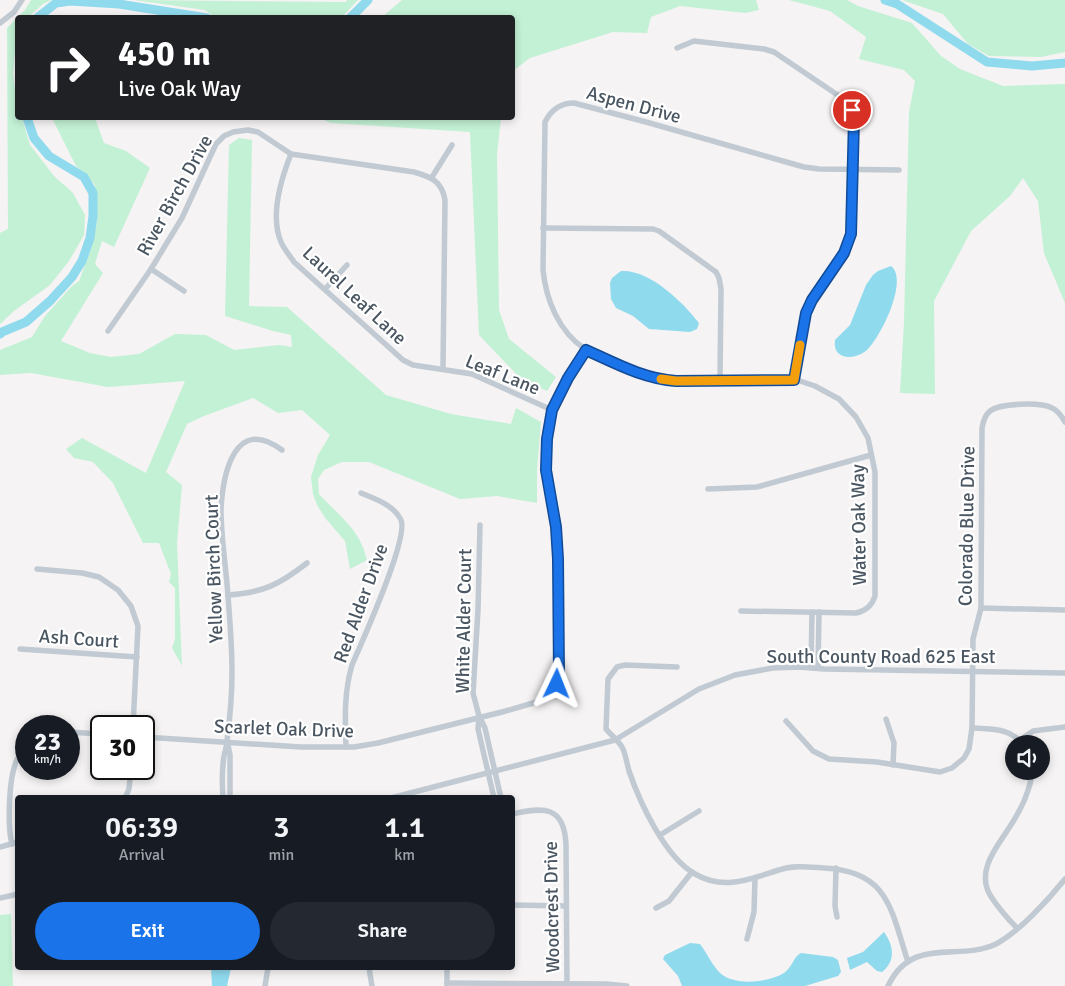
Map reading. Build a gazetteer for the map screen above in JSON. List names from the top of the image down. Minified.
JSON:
{"streets":{"street":["Aspen Drive","River Birch Drive","Laurel Leaf Lane","Leaf Lane","Water Oak Way","Colorado Blue Drive","Yellow Birch Court","Red Alder Drive","White Alder Court","Ash Court","South County Road 625 East","Scarlet Oak Drive","Woodcrest Drive"]},"crossings":[["Aspen Drive","Water Oak Way"],["Aspen Drive","Scarlet Oak Drive"],["River Birch Drive","Laurel Leaf Lane"],["Laurel Leaf Lane","Leaf Lane"],["Leaf Lane","Scarlet Oak Drive"],["Water Oak Way","Scarlet Oak Drive"],["Colorado Blue Drive","South County Road 625 East"],["Yellow Birch Court","Scarlet Oak Drive"],["Red Alder Drive","Scarlet Oak Drive"],["White Alder Court","South County Road 625 East"],["White Alder Court","Scarlet Oak Drive"]],"page":{"turn":["450 m","Live Oak Way"],"speed":"23 km/h","limit":"30","eta":["06:39","Arrival","3","min","1.1","km"],"buttons":["Exit","Share"]}}
